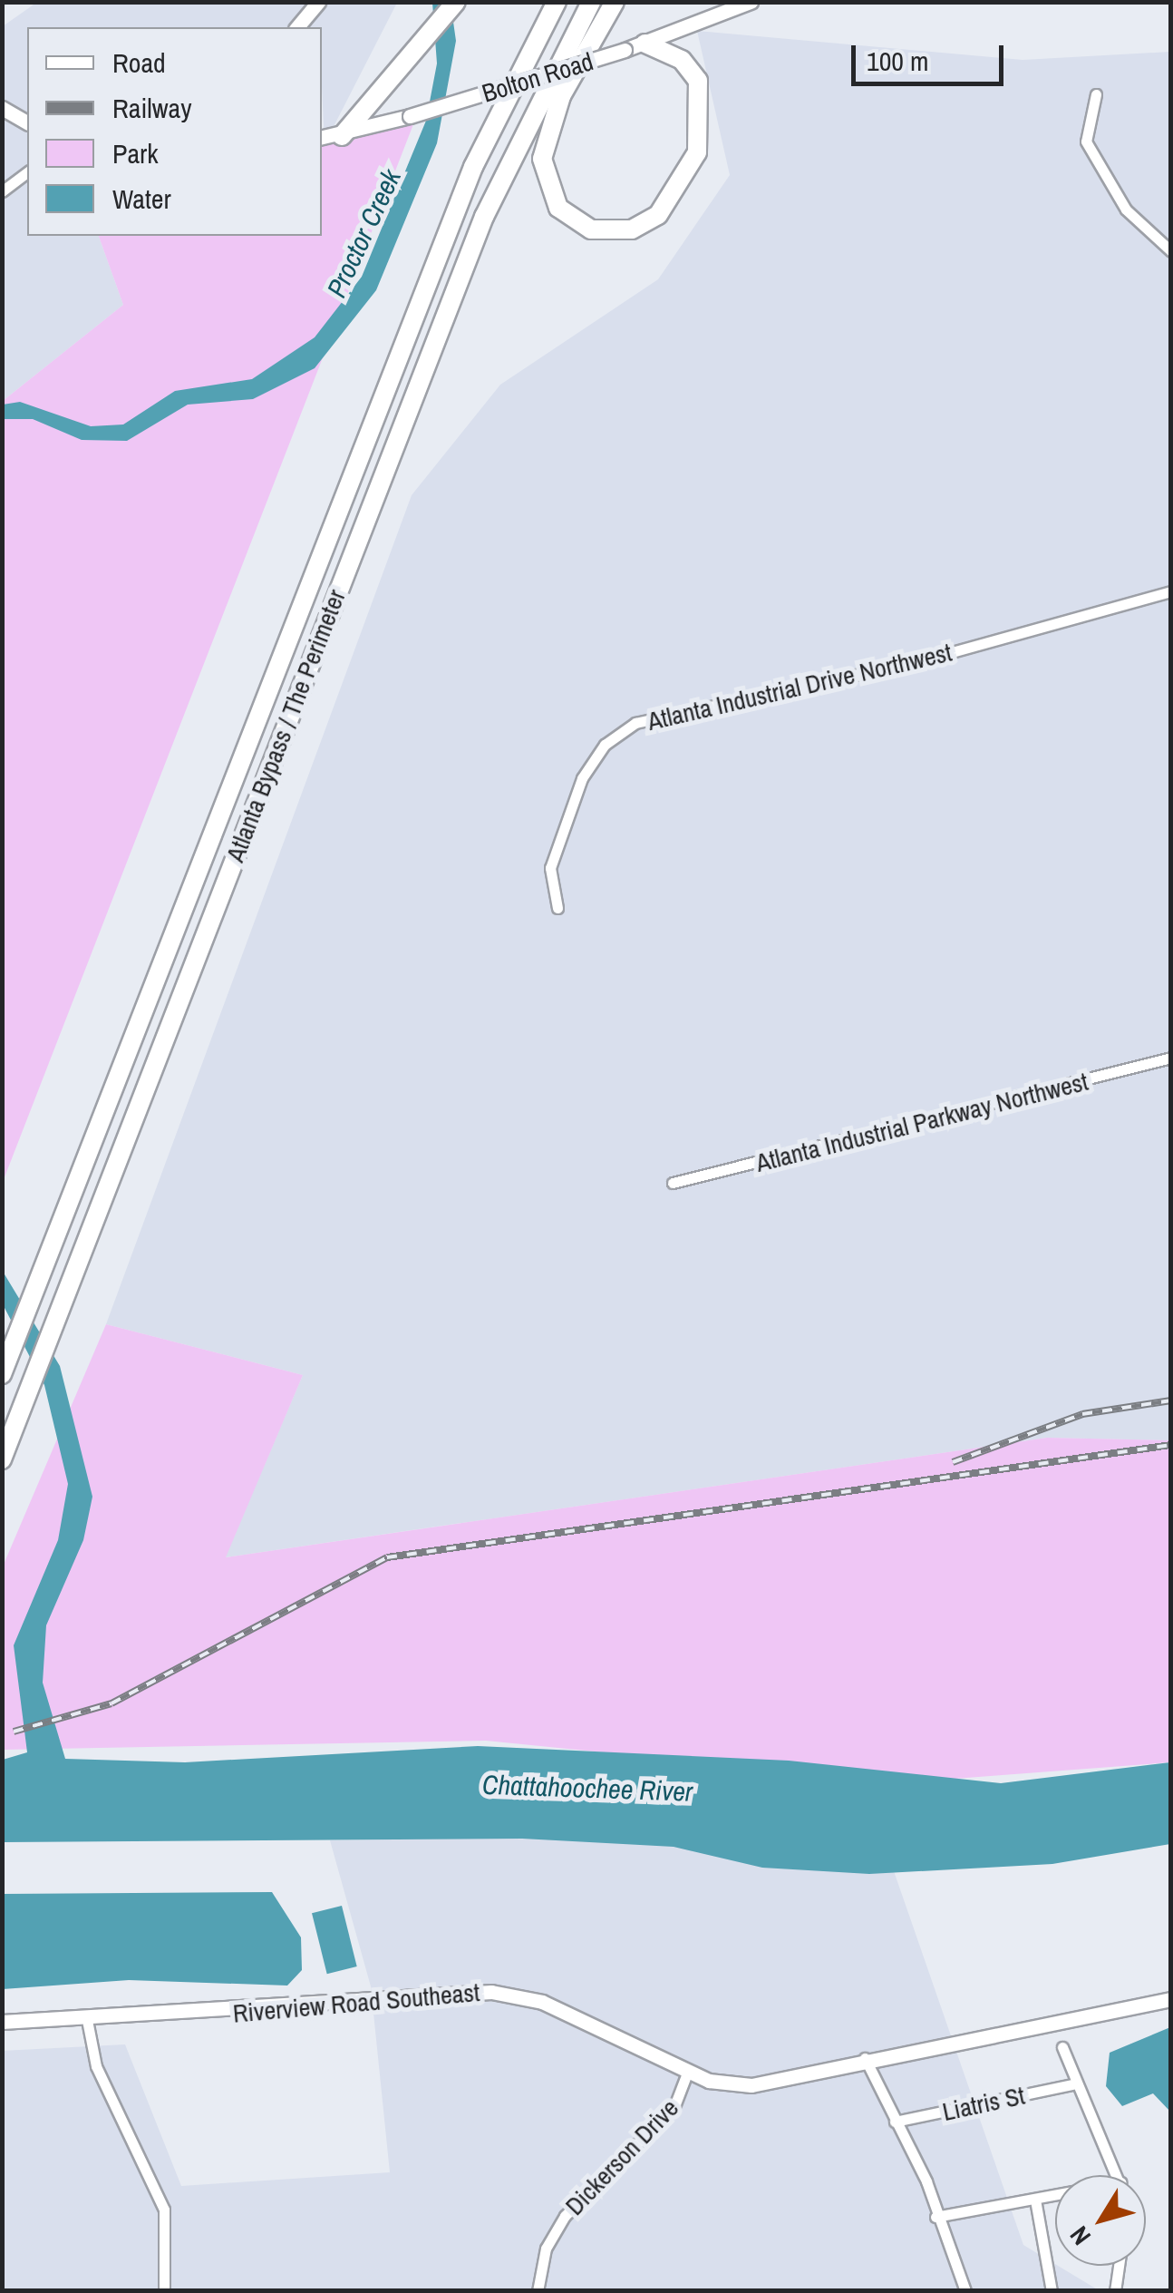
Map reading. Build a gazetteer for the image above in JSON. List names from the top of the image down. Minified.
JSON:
{"streets":{"highway":["Atlanta Bypass / The Perimeter"],"street":["Bolton Road","Atlanta Industrial Drive Northwest","Atlanta Industrial Parkway Northwest","Riverview Road Southeast","Liatris St","Dickerson Drive"]},"crossings":[["Riverview Road Southeast","Dickerson Drive"]],"water":["Proctor Creek","Chattahoochee River"],"legend":["Road","Railway","Park","Water"],"scale_bar":"100 m","north":"bottom left"}
